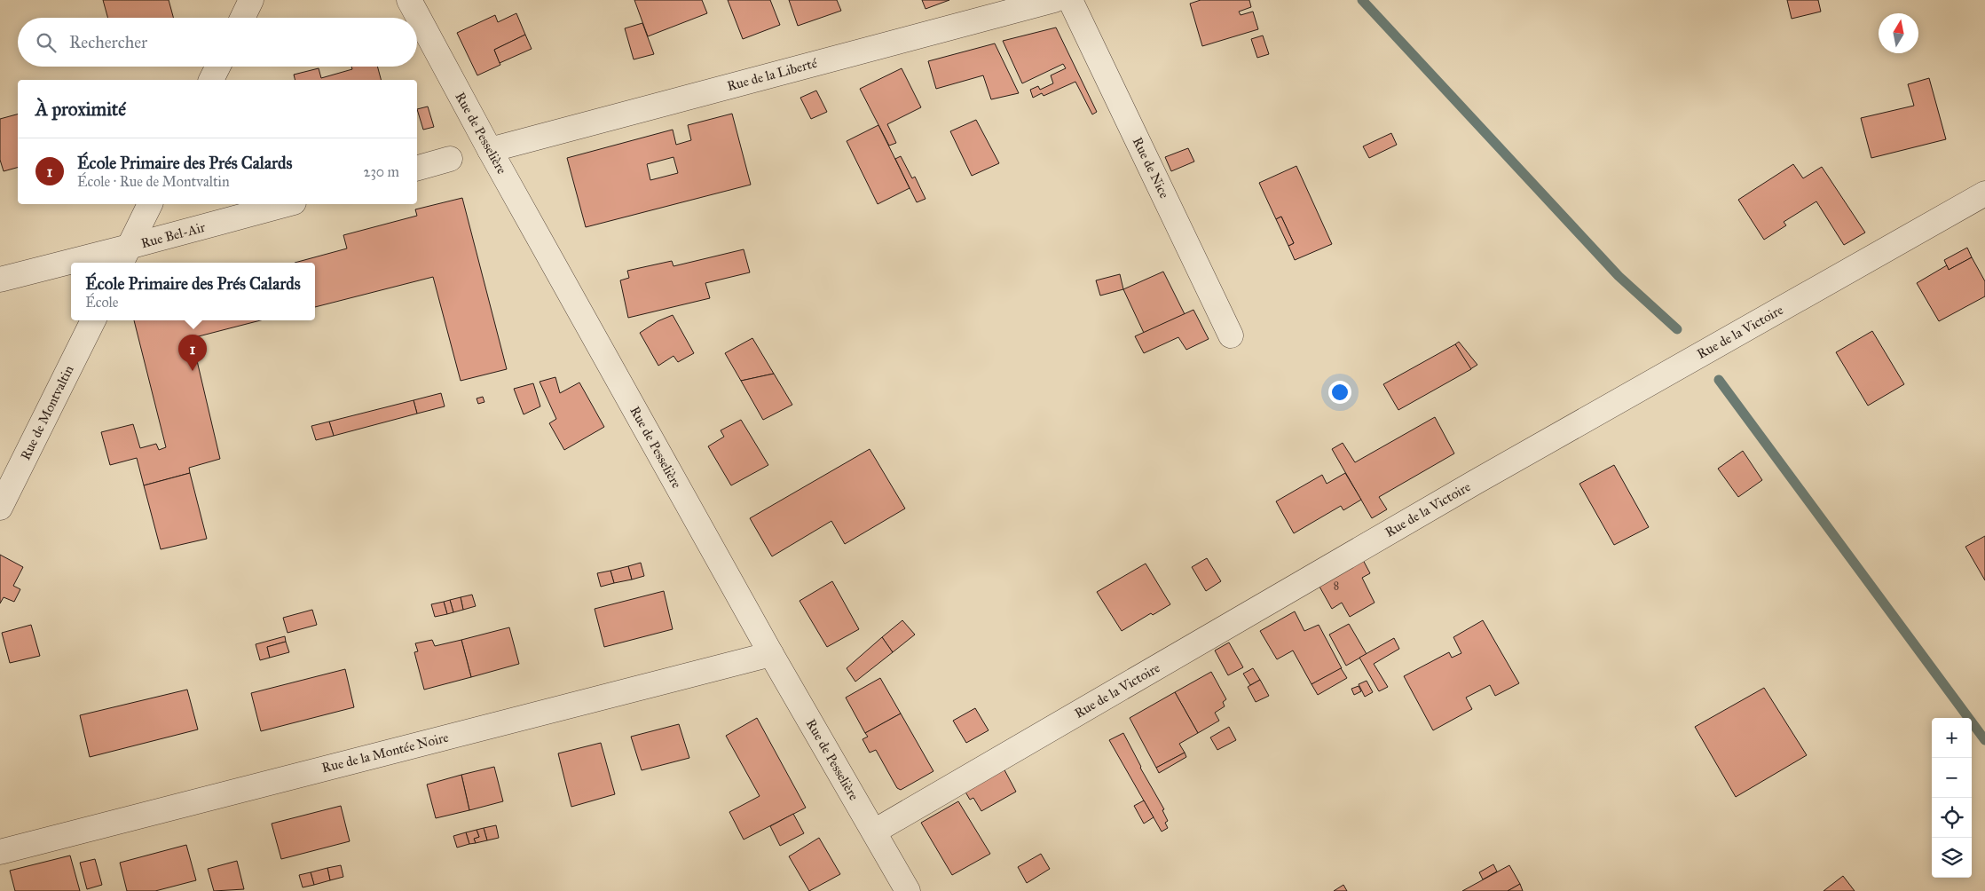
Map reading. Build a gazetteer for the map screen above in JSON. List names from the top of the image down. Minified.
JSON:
{"streets":{"street":["Rue de la Liberté","Rue de Pesselière","Rue de Nice","Rue Bel-Air","Rue de la Victoire","Rue de Montvaltin","Rue de la Montée Noire"]},"crossings":[["Rue de la Liberté","Rue de Pesselière"],["Rue de Pesselière","Rue de la Victoire"],["Rue de Pesselière","Rue de la Montée Noire"]],"house_numbers":["8"],"north":"top","page":{"search":"Rechercher","heading":"À proximité","list":[{"mark":"1","name":"École Primaire des Prés Calards","note":"École · Rue de Montvaltin","value":"230 m"}],"popup":["École Primaire des Prés Calards","École"],"pins":"1","map_buttons":["+","−"]}}
